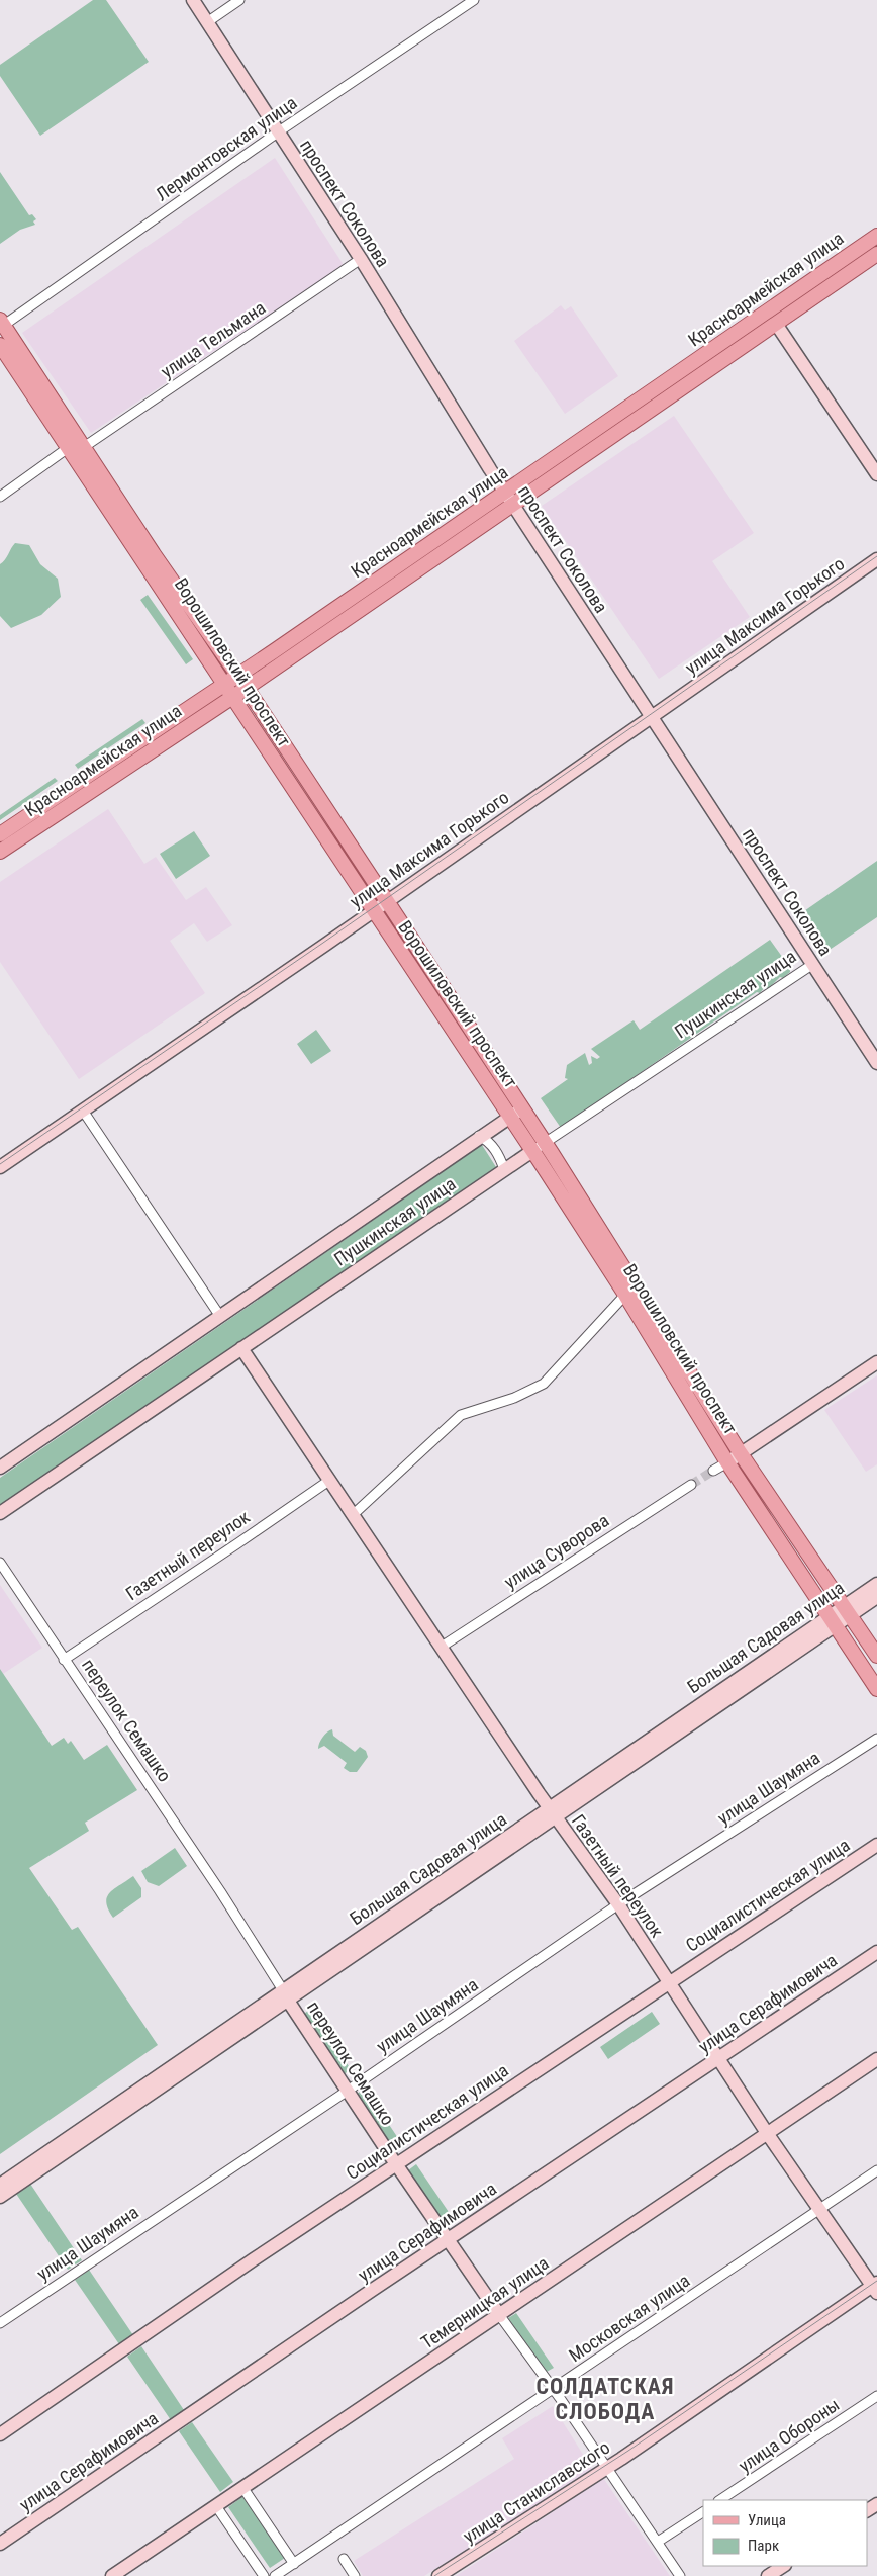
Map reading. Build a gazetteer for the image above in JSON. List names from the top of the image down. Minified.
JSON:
{"streets":{"main road":["Красноармейская улица","Ворошиловский проспект"],"street":["Лермонтовская улица","проспект Соколова","улица Тельмана","улица Максима Горького","Пушкинская улица","улица Суворова","Газетный переулок","Большая Садовая улица","переулок Семашко","улица Шаумяна","Социалистическая улица","улица Серафимовича","Темерницкая улица","Московская улица","улица Обороны","улица Станиславского"]},"crossings":[["Лермонтовская улица","проспект Соколова"],["Лермонтовская улица","Ворошиловский проспект"],["проспект Соколова","Красноармейская улица"],["проспект Соколова","улица Тельмана"],["проспект Соколова","улица Максима Горького"],["проспект Соколова","Пушкинская улица"],["Красноармейская улица","Ворошиловский проспект"],["улица Тельмана","Ворошиловский проспект"],["улица Максима Горького","Ворошиловский проспект"],["Ворошиловский проспект","Пушкинская улица"],["Ворошиловский проспект","Большая Садовая улица"],["Пушкинская улица","Газетный переулок"],["улица Суворова","Газетный переулок"],["Газетный переулок","Большая Садовая улица"],["Газетный переулок","переулок Семашко"],["Газетный переулок","улица Шаумяна"],["Газетный переулок","Социалистическая улица"],["Газетный переулок","улица Серафимовича"],["Газетный переулок","Темерницкая улица"],["Газетный переулок","Московская улица"],["Газетный переулок","улица Станиславского"],["Большая Садовая улица","переулок Семашко"],["переулок Семашко","улица Шаумяна"],["переулок Семашко","Социалистическая улица"],["переулок Семашко","улица Серафимовича"],["переулок Семашко","Темерницкая улица"],["переулок Семашко","Московская улица"],["переулок Семашко","улица Станиславского"]],"districts":["СОЛДАТСКАЯ СЛОБОДА"],"legend":["Улица","Парк"]}
